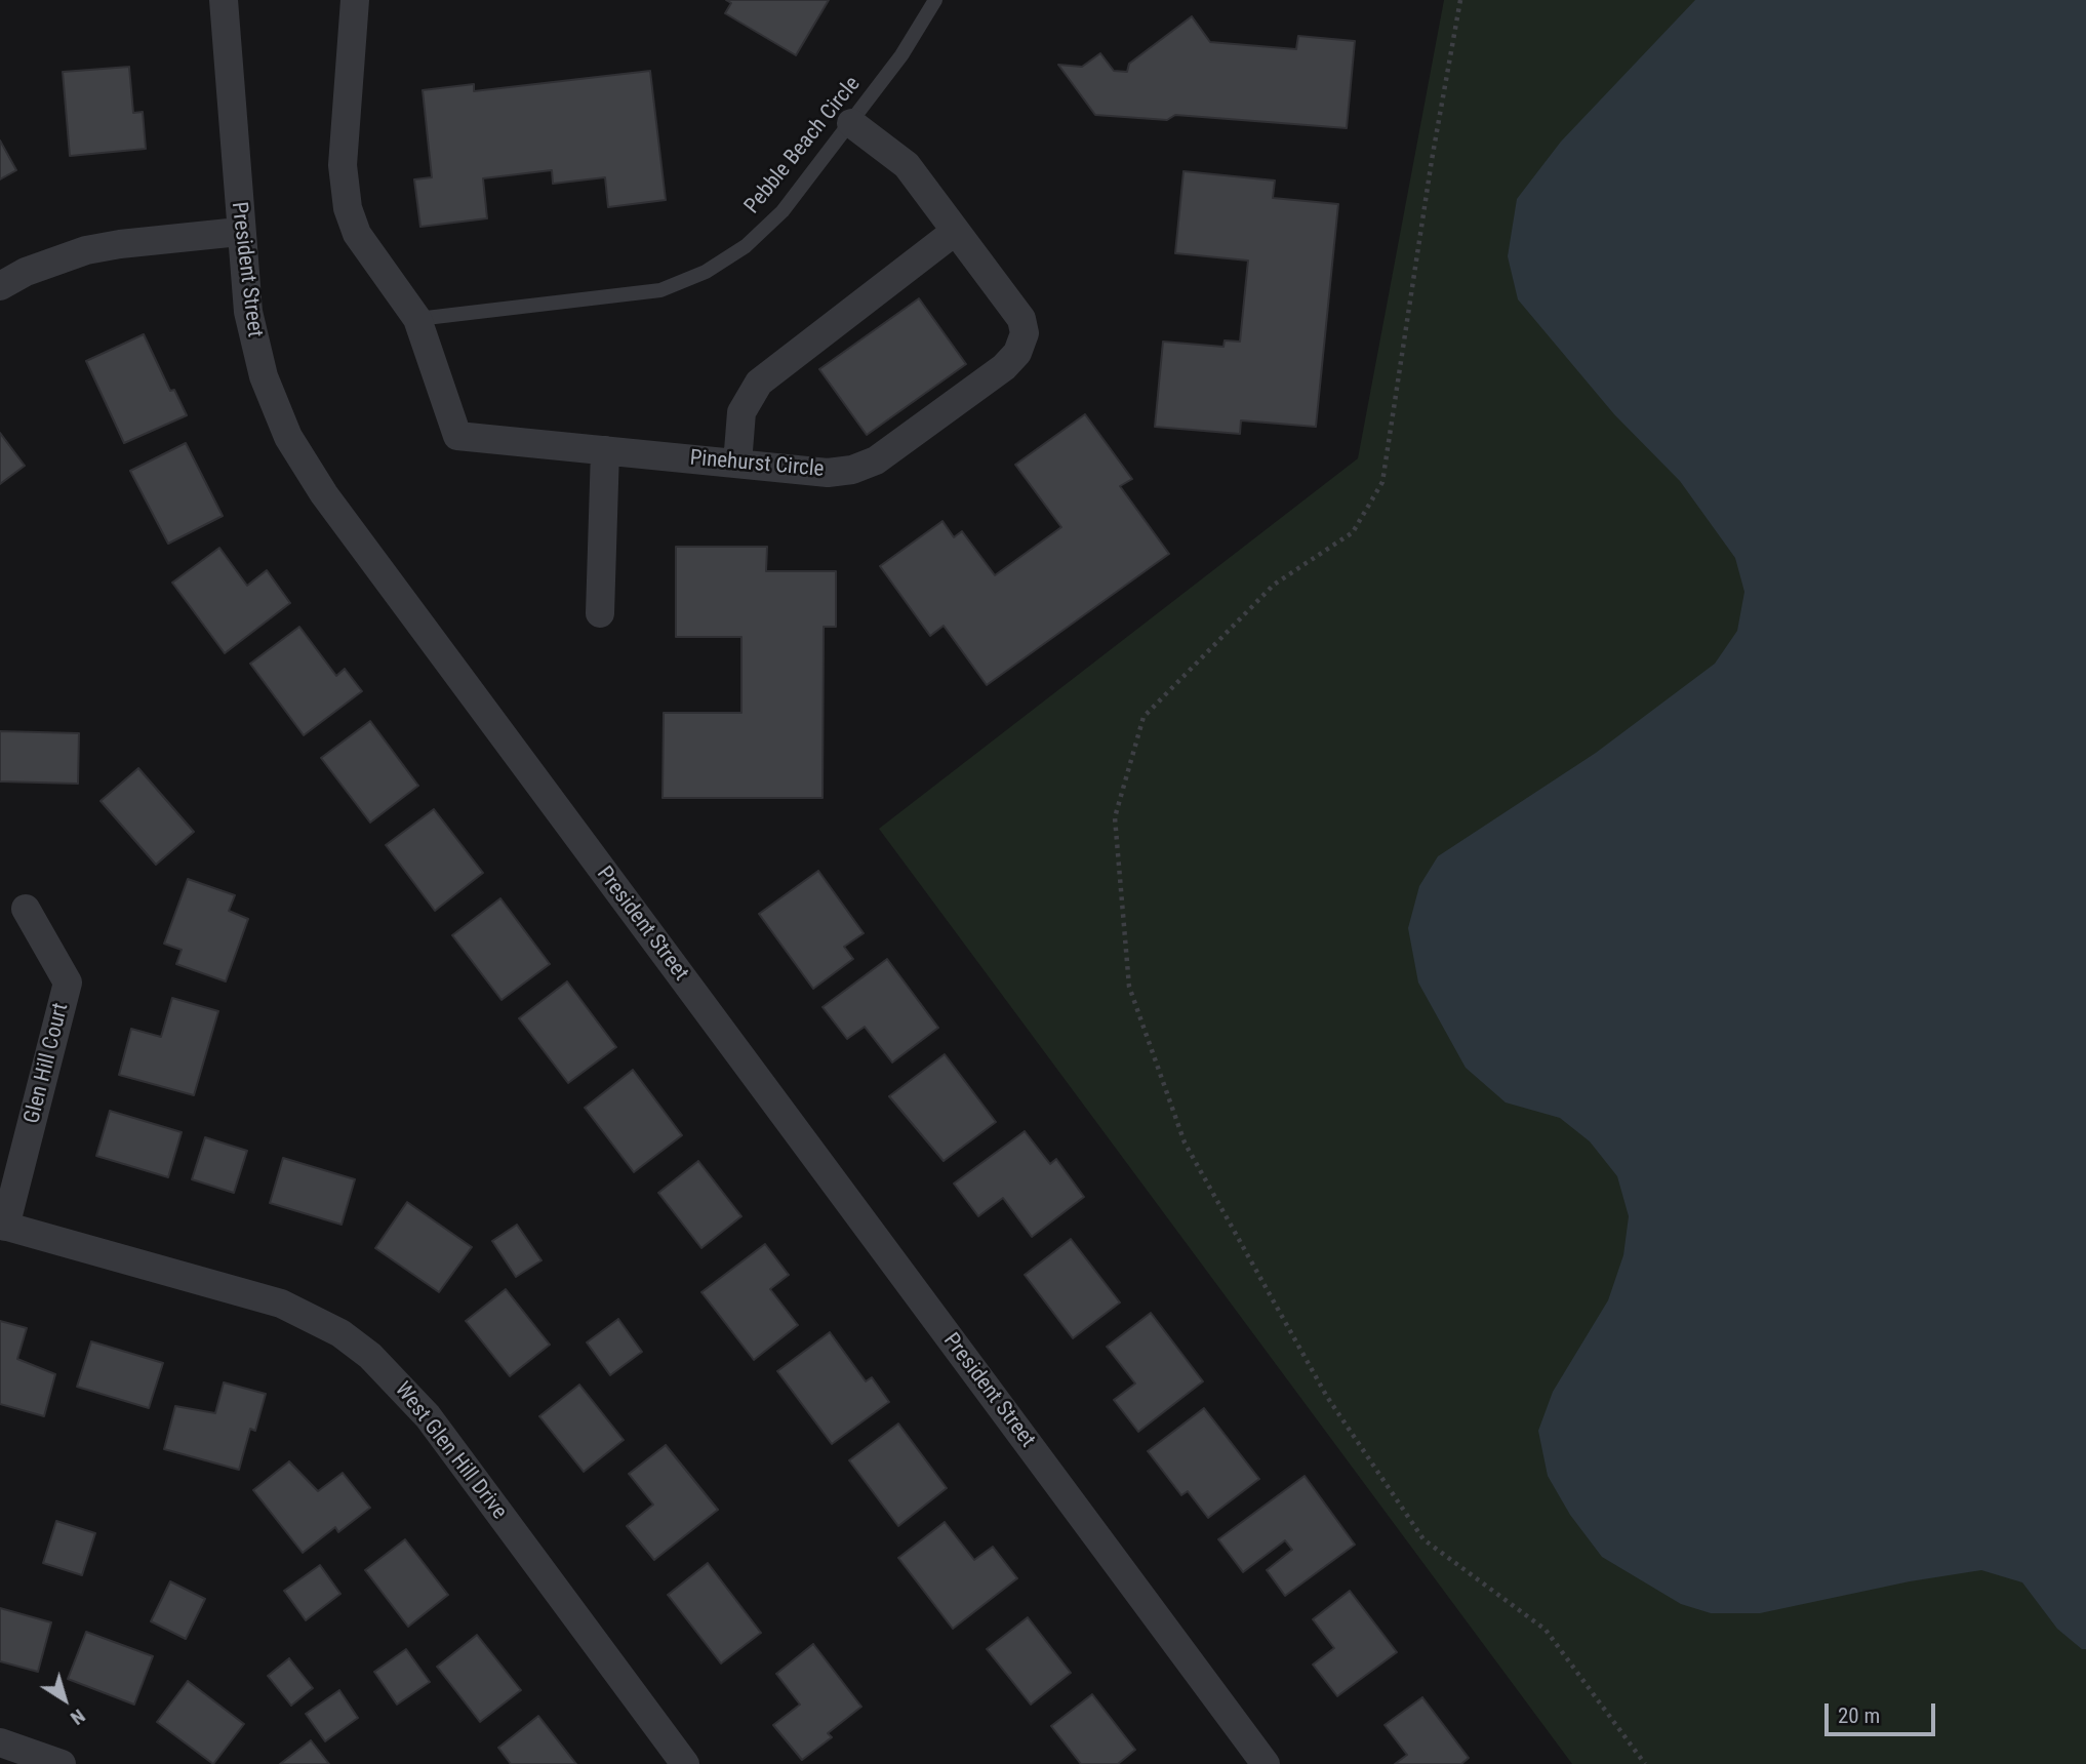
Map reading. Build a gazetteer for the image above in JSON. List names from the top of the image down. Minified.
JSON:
{"streets":{"street":["President Street","Pinehurst Circle","Glen Hill Court","West Glen Hill Drive"],"lane":["Pebble Beach Circle"]},"crossings":[["Pebble Beach Circle","Pinehurst Circle"],["Glen Hill Court","West Glen Hill Drive"]],"scale_bar":"20 m","north":"bottom right"}
